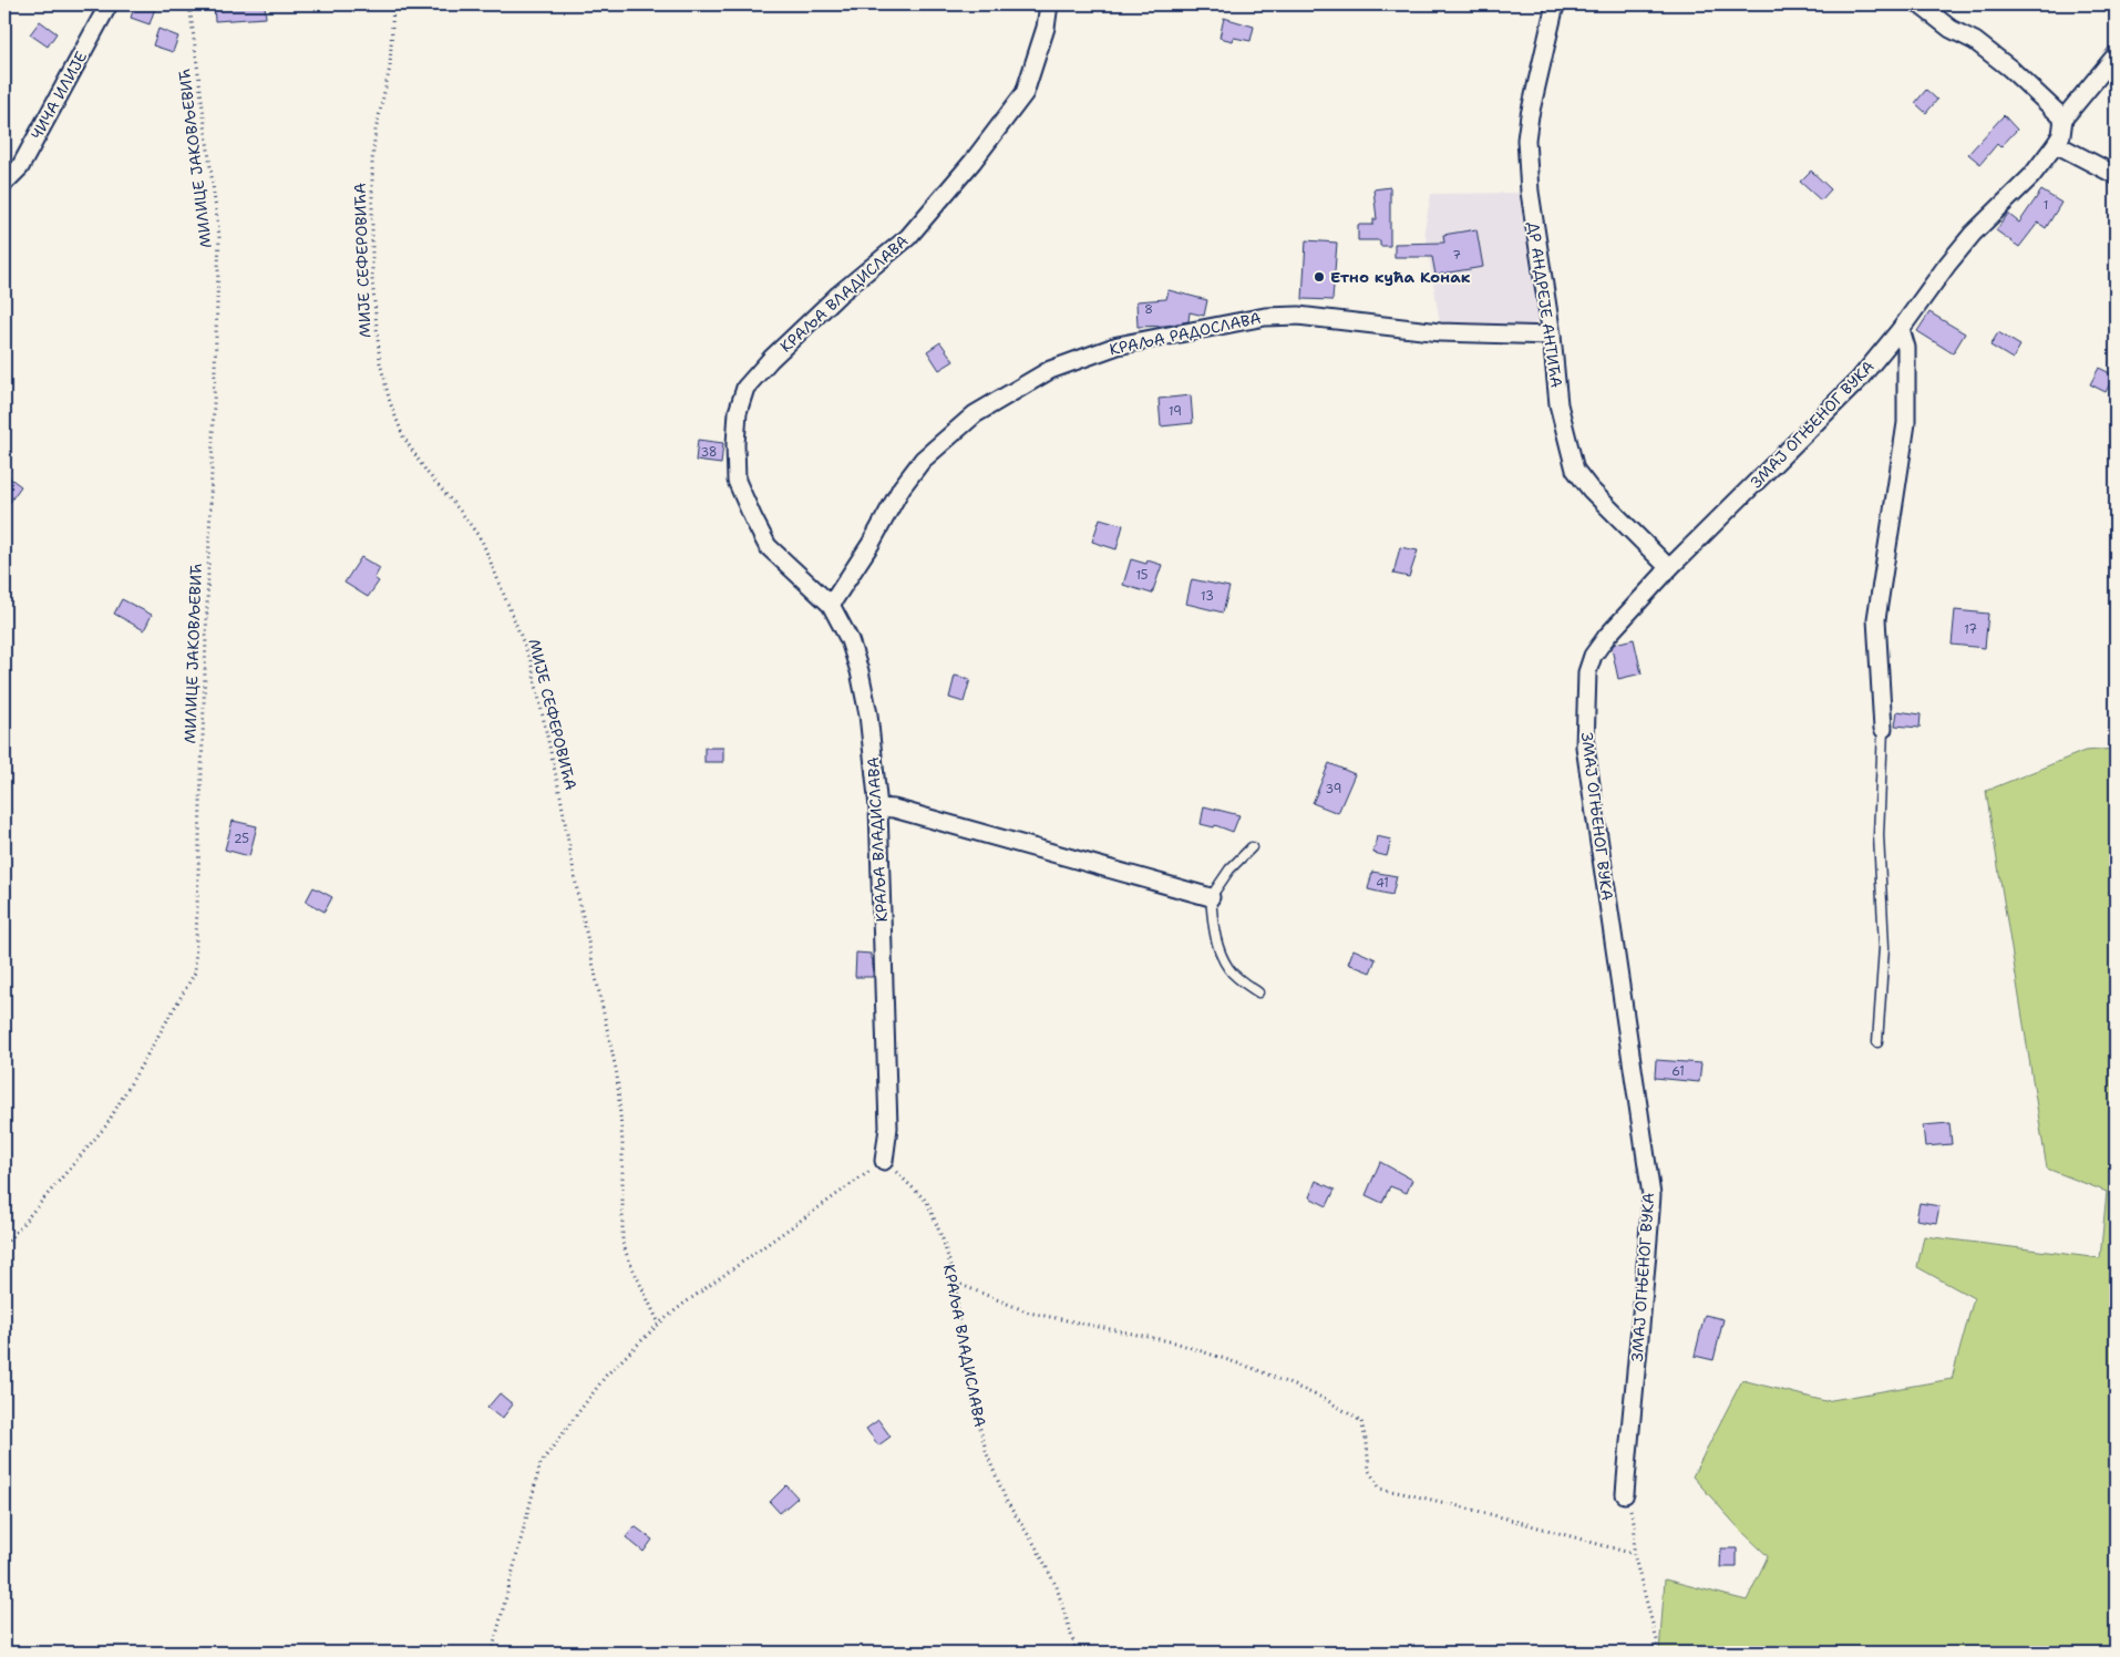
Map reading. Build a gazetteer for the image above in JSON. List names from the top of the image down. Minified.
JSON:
{"streets":{"street":["ЧИЧА ИЛИЈЕ","КРАЉА ВЛАДИСЛАВА","ДР АНДРЕЈЕ АНТИЋА","КРАЉА РАДОСЛАВА","ЗМАЈ ОГЊЕНОГ ВУКА"],"path":["МИЛИЦЕ ЈАКОВЉЕВИЋ","МИЈЕ СЕФЕРОВИЋА"]},"crossings":[["КРАЉА ВЛАДИСЛАВА","КРАЉА РАДОСЛАВА"],["ДР АНДРЕЈЕ АНТИЋА","КРАЉА РАДОСЛАВА"],["ДР АНДРЕЈЕ АНТИЋА","ЗМАЈ ОГЊЕНОГ ВУКА"]],"places":["Етно кућа Конак"],"house_numbers":["1","7","8","19","38","15","13","17","39","25","41","61"]}
